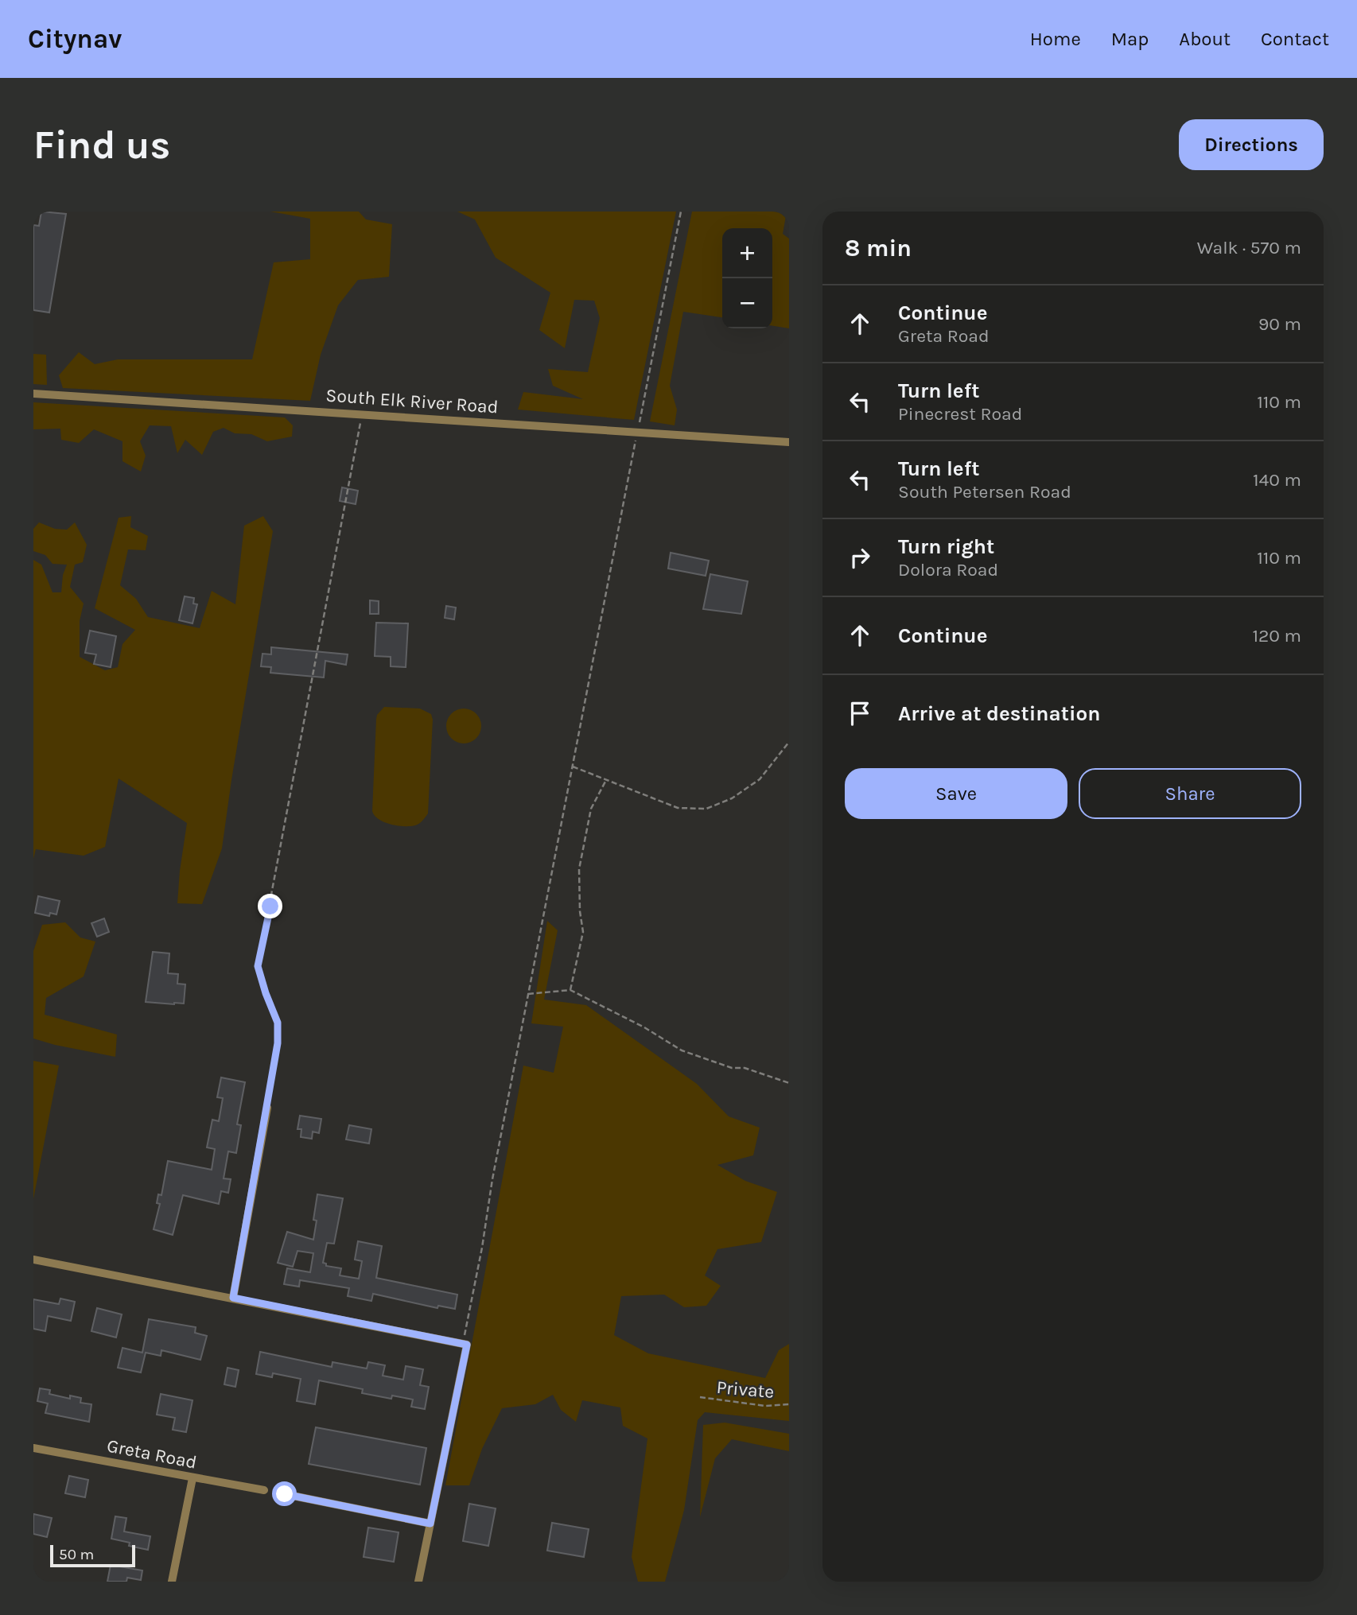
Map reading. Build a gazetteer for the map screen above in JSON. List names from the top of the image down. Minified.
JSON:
{"streets":{"street":["South Elk River Road","Greta Road"],"path":["Private"]},"scale_bar":"50 m","page":{"header":"Citynav","nav":["Home","Map","About","Contact"],"buttons":["Directions",["Save","Share"]],"title":"Find us","heading":["8 min","Walk · 570 m"],"map_buttons":["+","−"],"list":[["Continue","Greta Road","90 m"],["Turn left","Pinecrest Road","110 m"],["Turn left","South Petersen Road","140 m"],["Turn right","Dolora Road","110 m"],["Continue","120 m"],"Arrive at destination"],"scale":"50 m"}}
